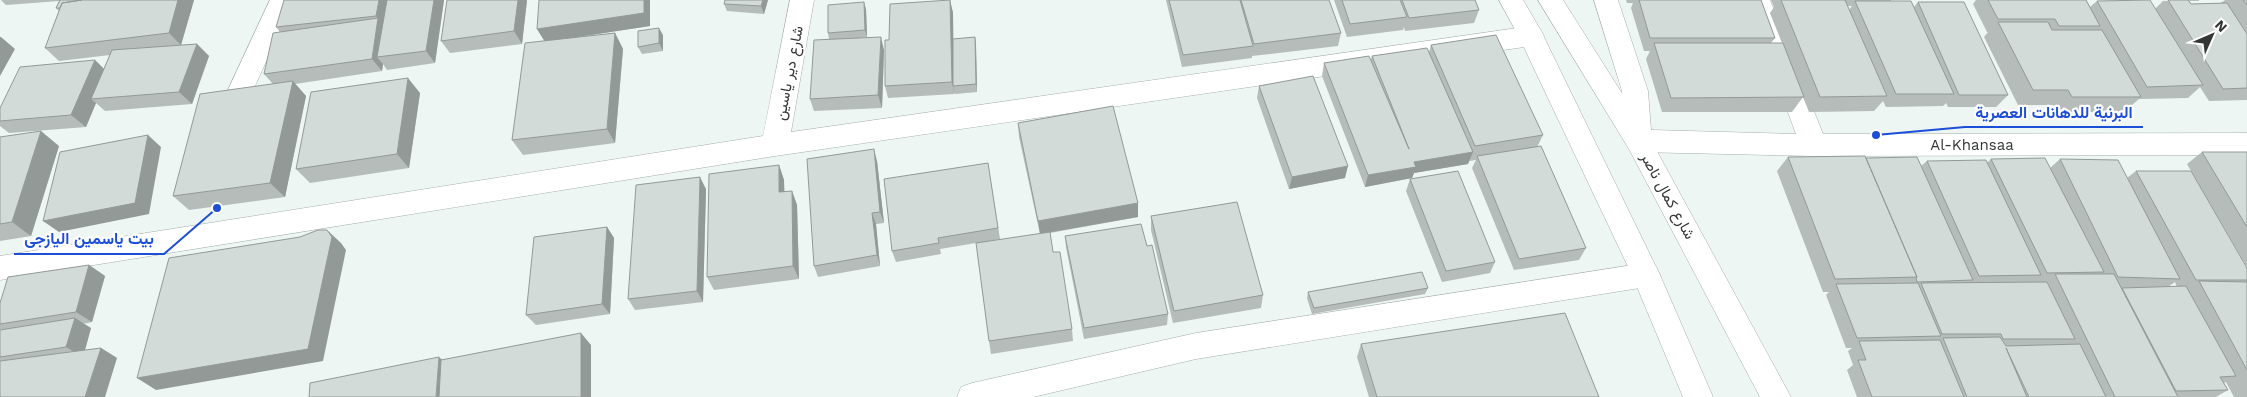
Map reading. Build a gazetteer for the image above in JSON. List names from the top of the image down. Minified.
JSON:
{"streets":{"street":["شارع دير ياسين","Al-Khansaa","شارع كمال ناصر"]},"crossings":[["Al-Khansaa","شارع كمال ناصر"]],"places":["البرنية للدهانات العصرية","بيت ياسمين اليازجى"],"north":"top right"}
